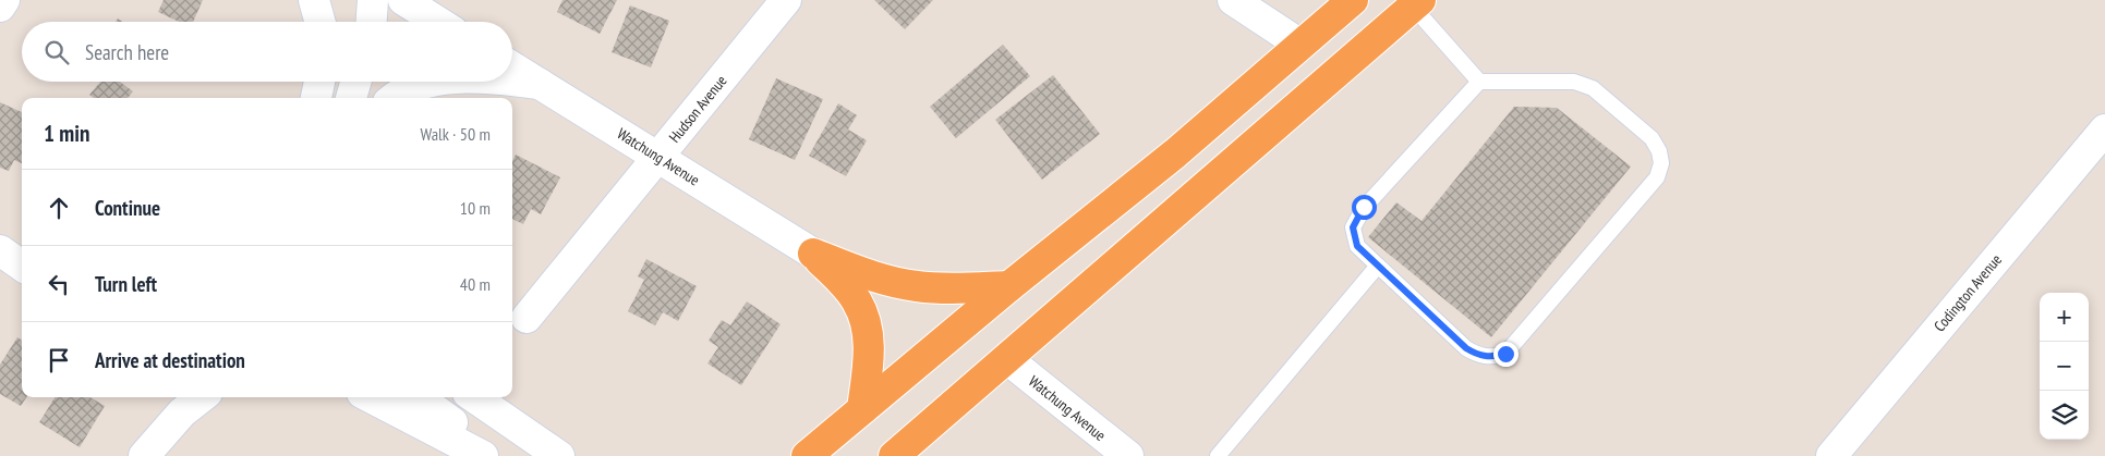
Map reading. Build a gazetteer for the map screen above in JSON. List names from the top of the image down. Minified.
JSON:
{"streets":{"street":["Hudson Avenue","Watchung Avenue","Codington Avenue"]},"crossings":[["Hudson Avenue","Watchung Avenue"]],"page":{"search":"Search here","heading":["1 min","Walk · 50 m"],"list":[["Continue","10 m"],["Turn left","40 m"],"Arrive at destination"],"map_buttons":["+","−"]}}
